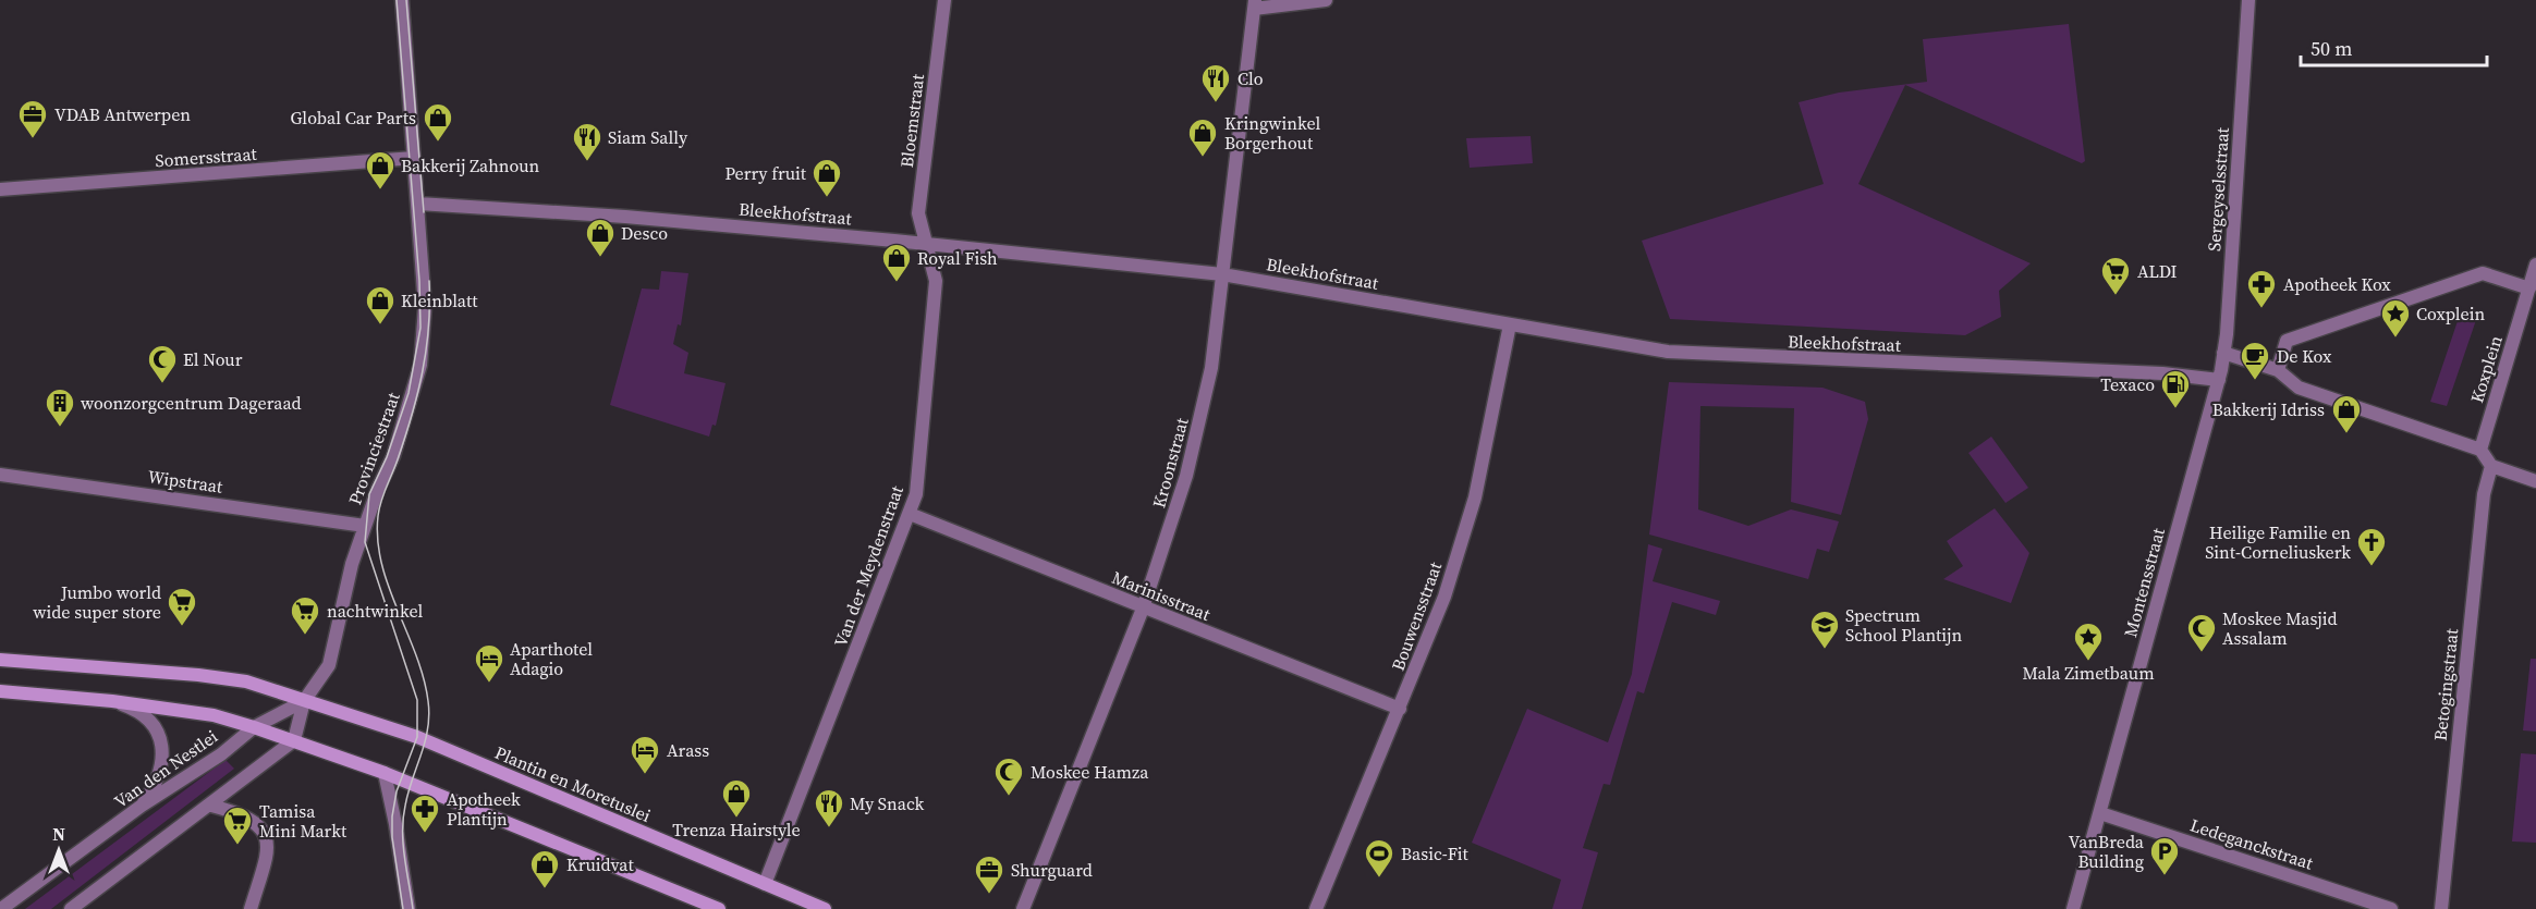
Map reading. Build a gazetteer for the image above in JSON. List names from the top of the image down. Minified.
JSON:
{"streets":{"main road":["Plantin en Moretuslei"],"street":["Bloemstraat","Somersstraat","Sergeyselsstraat","Bleekhofstraat","Koxplein","Provinciestraat","Kroonstraat","Wipstraat","Van der Meydenstraat","Montensstraat","Marinisstraat","Bouwensstraat","Betogingstraat","Van den Nestlei","Ledeganckstraat"]},"crossings":[["Bloemstraat","Bleekhofstraat"],["Bloemstraat","Van der Meydenstraat"],["Somersstraat","Provinciestraat"],["Sergeyselsstraat","Bleekhofstraat"],["Sergeyselsstraat","Montensstraat"],["Bleekhofstraat","Provinciestraat"],["Bleekhofstraat","Kroonstraat"],["Bleekhofstraat","Van der Meydenstraat"],["Bleekhofstraat","Montensstraat"],["Bleekhofstraat","Bouwensstraat"],["Provinciestraat","Wipstraat"],["Provinciestraat","Plantin en Moretuslei"],["Kroonstraat","Marinisstraat"],["Van der Meydenstraat","Marinisstraat"],["Van der Meydenstraat","Plantin en Moretuslei"],["Montensstraat","Ledeganckstraat"],["Marinisstraat","Bouwensstraat"]],"places":{"restaurant":["Clo","Siam Sally","My Snack"],"office":["VDAB Antwerpen","Shurguard"],"shop":["Global Car Parts","Kringwinkel Borgerhout","Bakkerij Zahnoun","Perry fruit","Desco","Royal Fish","Kleinblatt","Bakkerij Idriss","Trenza Hairstyle","Kruidvat"],"supermarket":["ALDI","Jumbo world wide super store","nachtwinkel","Tamisa Mini Markt"],"pharmacy":["Apotheek Kox","Apotheek Plantijn"],"place":["Coxplein","Mala Zimetbaum"],"cafe":["De Kox"],"mosque":["El Nour","Moskee Masjid Assalam","Moskee Hamza"],"fuel station":["Texaco"],"building":["woonzorgcentrum Dageraad"],"church":["Heilige Familie en Sint-Corneliuskerk"],"school or university":["Spectrum School Plantijn"],"hotel":["Aparthotel Adagio","Arass"],"parking":["VanBreda Building"],"sports":["Basic-Fit"]},"scale_bar":"50 m","north":"top"}
